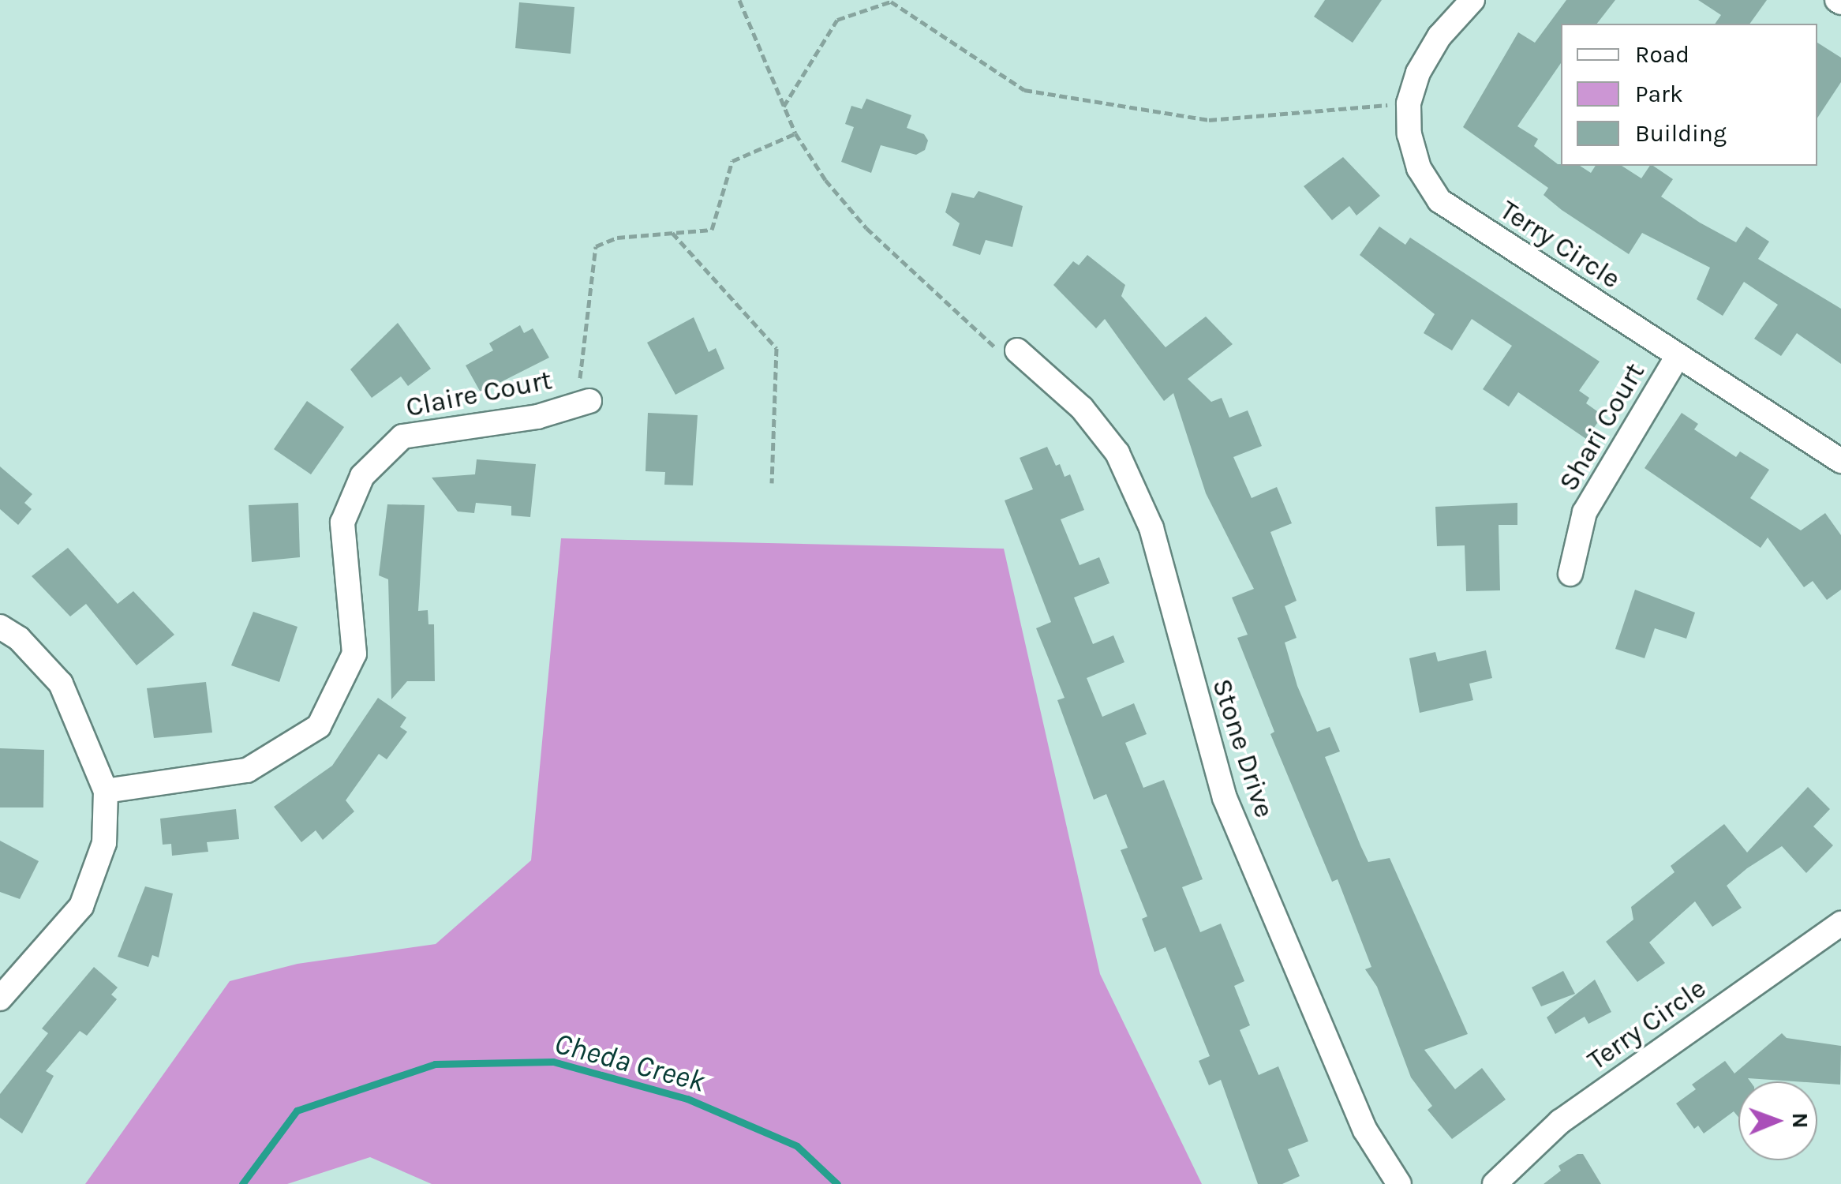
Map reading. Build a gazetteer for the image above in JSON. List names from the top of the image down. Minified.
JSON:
{"streets":{"street":["Terry Circle","Claire Court","Shari Court","Stone Drive"]},"crossings":[["Terry Circle","Shari Court"]],"water":["Cheda Creek"],"legend":["Road","Park","Building"],"north":"right"}
